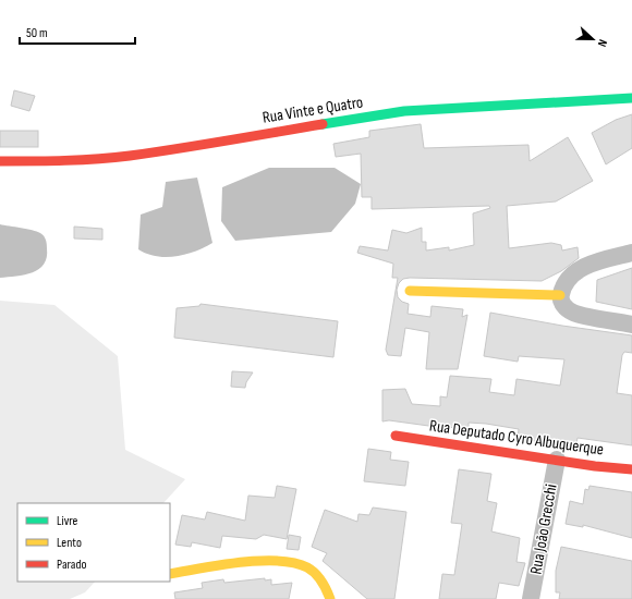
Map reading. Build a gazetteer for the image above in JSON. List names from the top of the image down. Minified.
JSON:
{"streets":{"street":["Rua Vinte e Quatro","Rua Deputado Cyro Albuquerque","Rua João Grecchi"]},"crossings":[["Rua Deputado Cyro Albuquerque","Rua João Grecchi"]],"legend":["Livre","Lento","Parado"],"scale_bar":"50 m","north":"right"}
